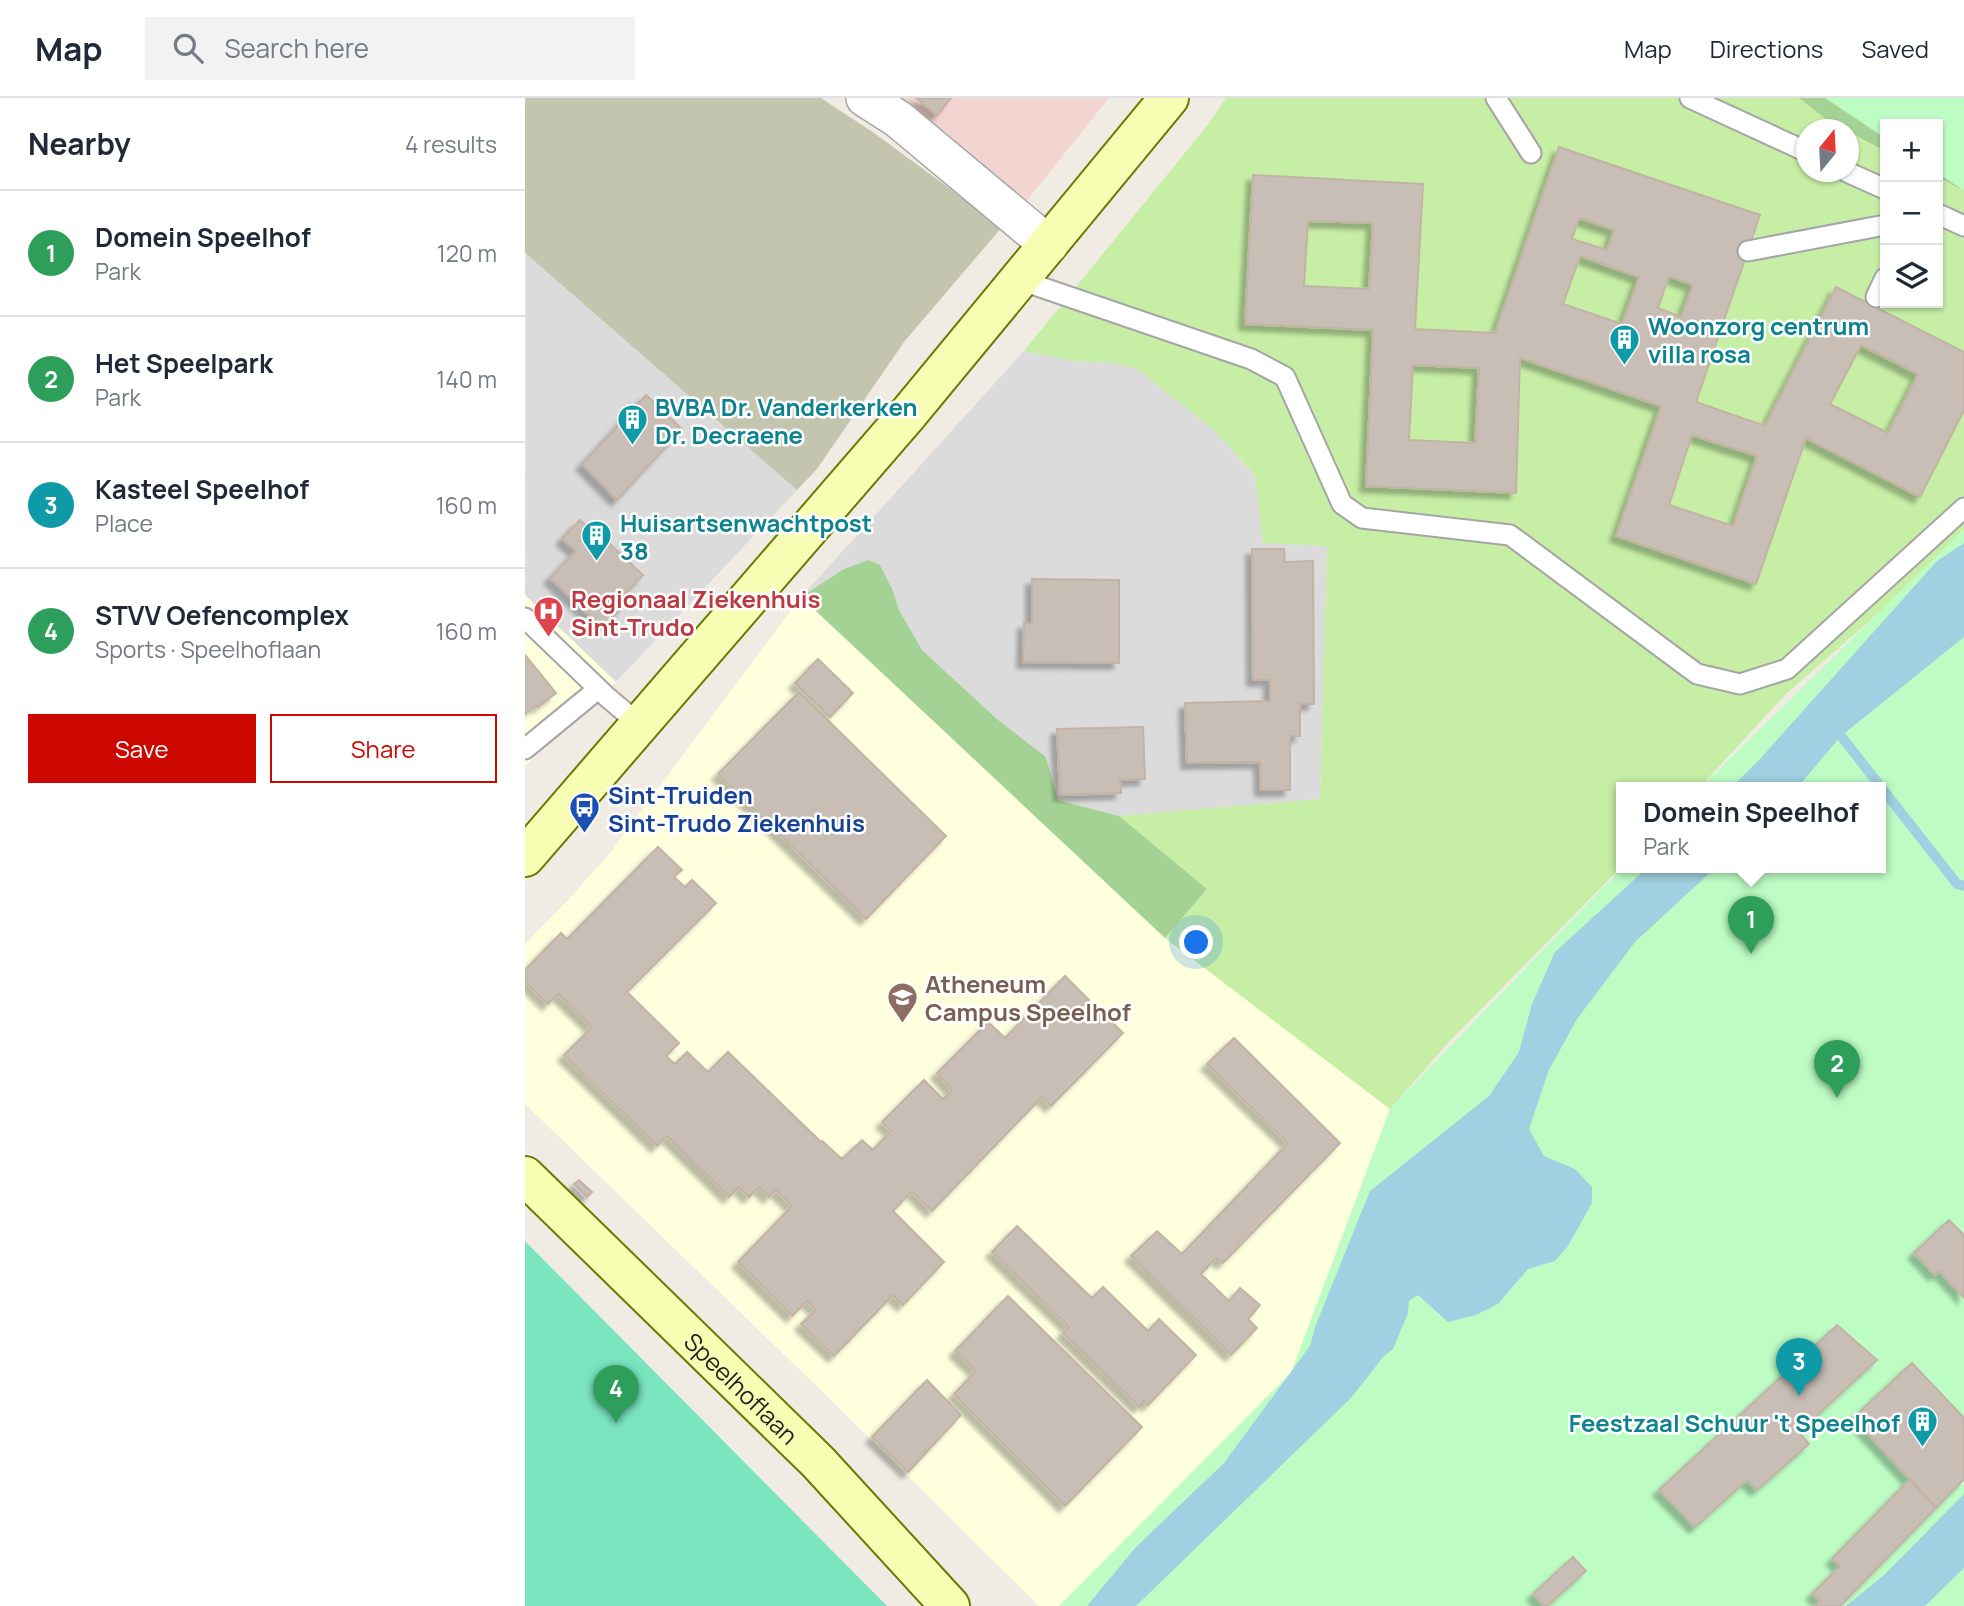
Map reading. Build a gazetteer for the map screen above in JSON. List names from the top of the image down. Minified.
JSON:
{"streets":{"main road":["Speelhoflaan"]},"places":{"building":["Woonzorg centrum villa rosa","BVBA Dr. Vanderkerken Dr. Decraene","Huisartsenwachtpost 38","Feestzaal Schuur 't Speelhof"],"hospital":["Regionaal Ziekenhuis Sint-Trudo"],"bus stop":["Sint-Truiden Sint-Trudo Ziekenhuis"],"school or university":["Atheneum Campus Speelhof"]},"north":"top","page":{"header":"Map","search":"Search here","nav":["Map","Directions","Saved"],"heading":["Nearby","4 results"],"map_buttons":["+","−"],"list":[{"mark":"1","name":"Domein Speelhof","note":"Park","value":"120 m"},{"mark":"2","name":"Het Speelpark","note":"Park","value":"140 m"},{"mark":"3","name":"Kasteel Speelhof","note":"Place","value":"160 m"},{"mark":"4","name":"STVV Oefencomplex","note":"Sports · Speelhoflaan","value":"160 m"}],"buttons":["Save","Share"],"popup":["Domein Speelhof","Park"],"pins":["1","2","3","4"]}}
